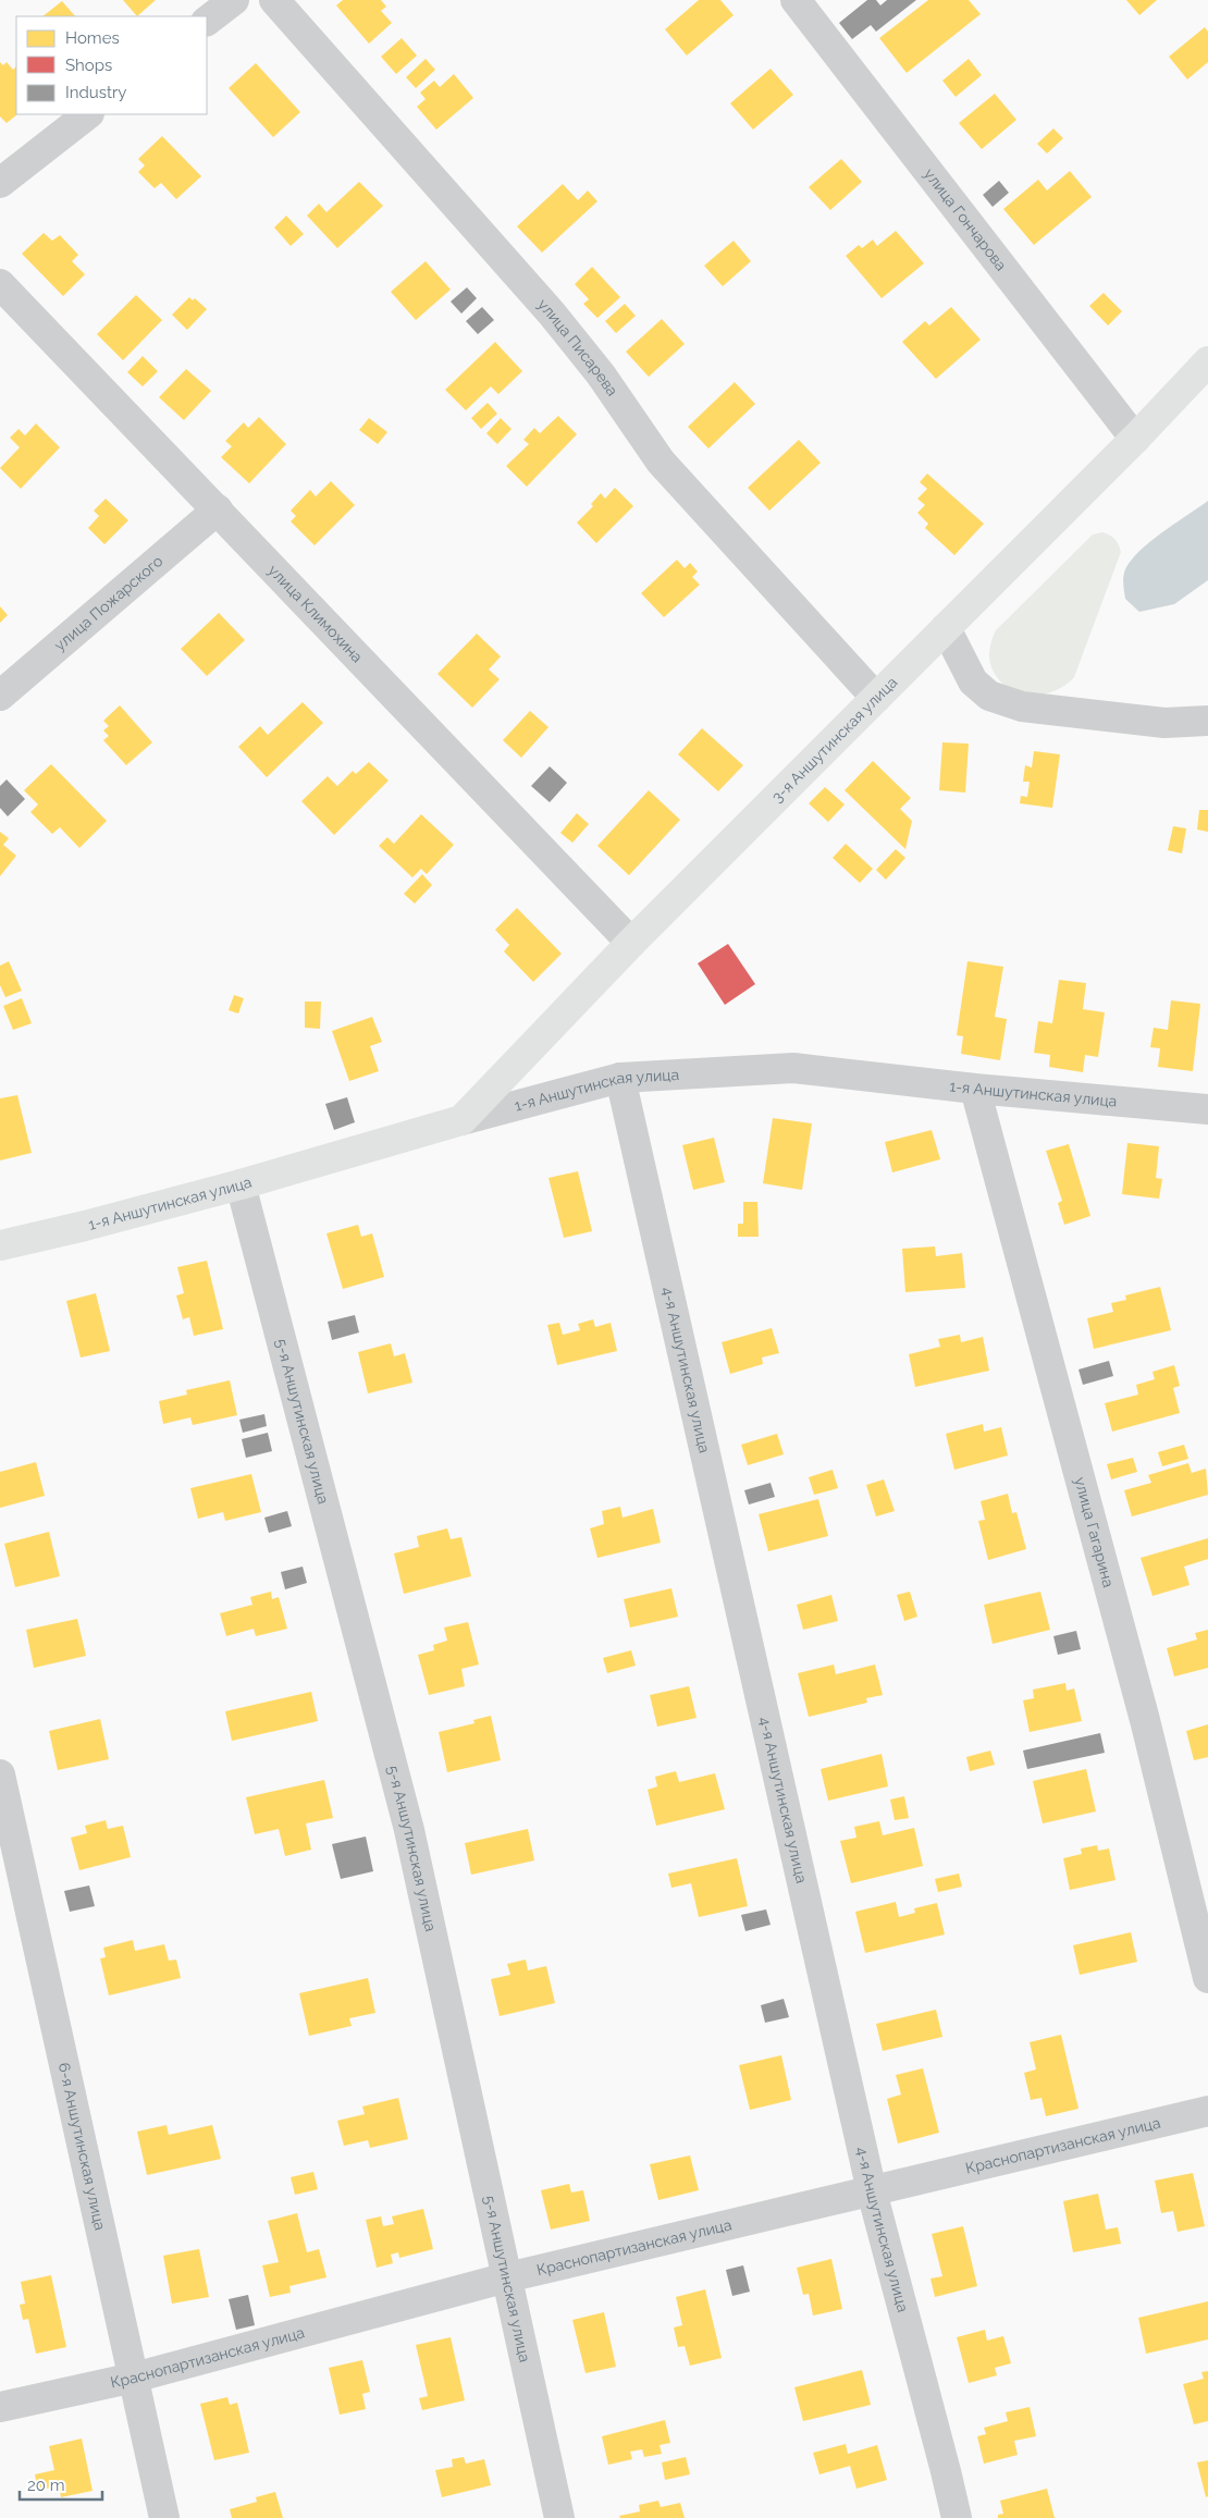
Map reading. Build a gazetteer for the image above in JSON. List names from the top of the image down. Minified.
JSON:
{"streets":{"street":["улица Гончарова","улица Писарева","улица Пожарского","улица Климохина","3-я Аншутинская улица","1-я Аншутинская улица","4-я Аншутинская улица","5-я Аншутинская улица","улица Гагарина","6-я Аншутинская улица","Краснопартизанская улица"]},"crossings":[["улица Гончарова","3-я Аншутинская улица"],["улица Писарева","3-я Аншутинская улица"],["улица Пожарского","улица Климохина"],["улица Климохина","3-я Аншутинская улица"],["3-я Аншутинская улица","1-я Аншутинская улица"],["1-я Аншутинская улица","4-я Аншутинская улица"],["1-я Аншутинская улица","5-я Аншутинская улица"],["1-я Аншутинская улица","улица Гагарина"],["4-я Аншутинская улица","Краснопартизанская улица"],["5-я Аншутинская улица","Краснопартизанская улица"],["6-я Аншутинская улица","Краснопартизанская улица"]],"legend":["Homes","Shops","Industry"],"scale_bar":"20 m"}
